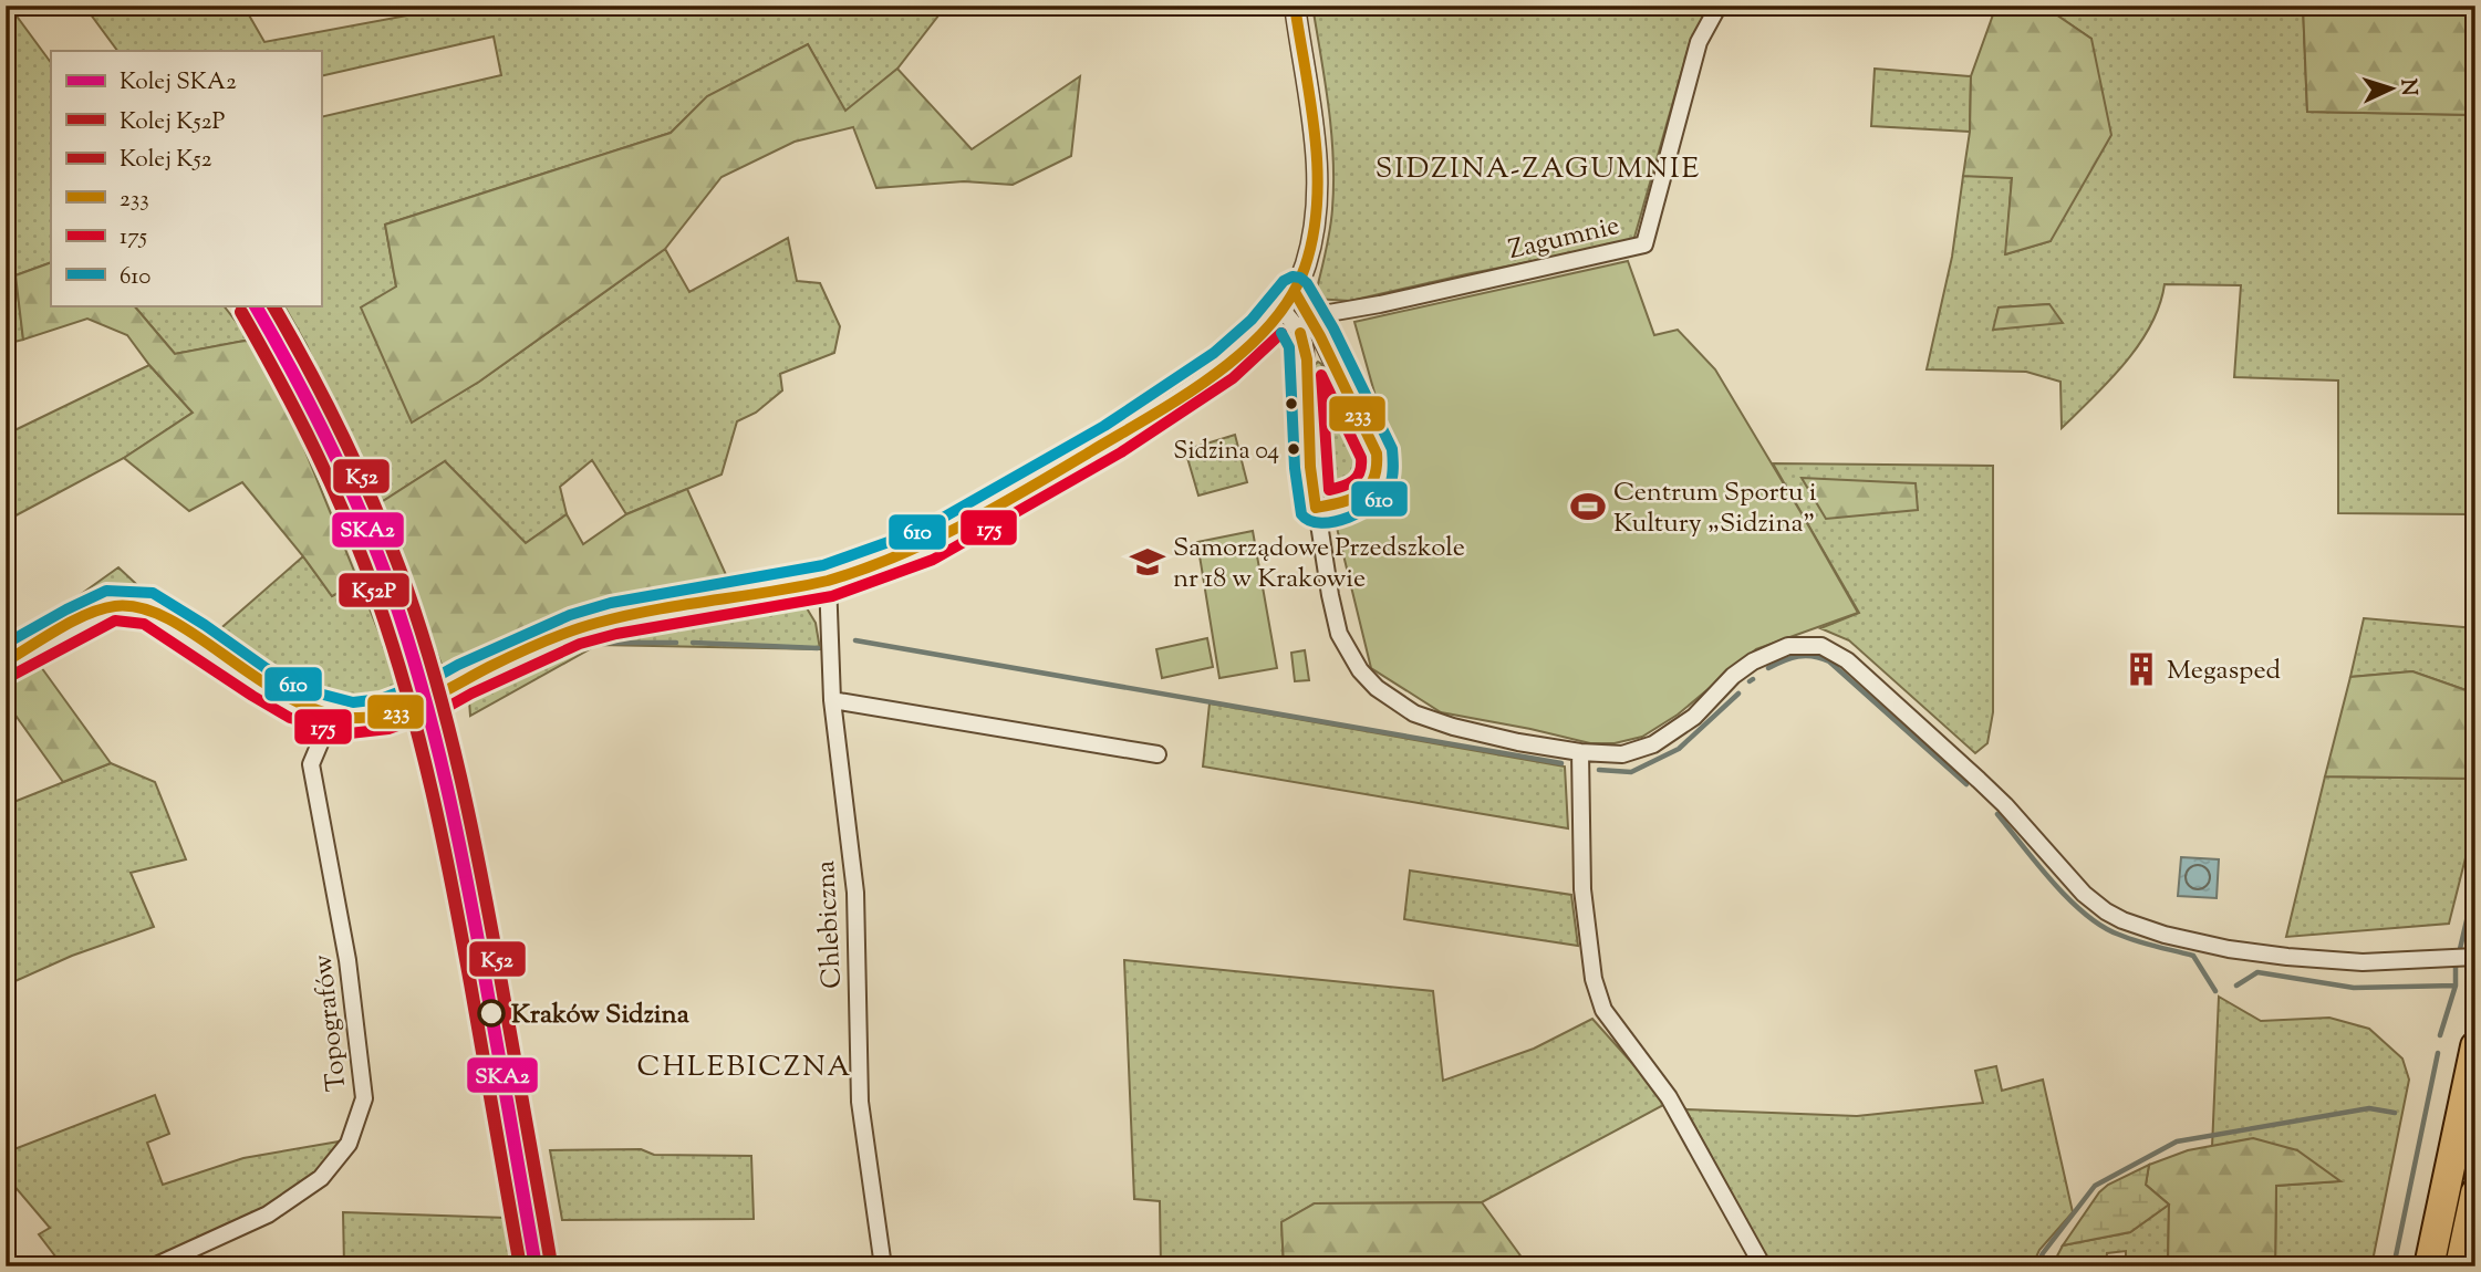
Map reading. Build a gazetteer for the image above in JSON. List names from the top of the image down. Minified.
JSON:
{"streets":{"street":["Zagumnie","Chlebiczna","Topografów"]},"districts":["SIDZINA-ZAGUMNIE","CHLEBICZNA"],"places":{"other":["Sidzina 04","Kraków Sidzina"],"sports":["Centrum Sportu i Kultury „Sidzina”"],"school or university":["Samorządowe Przedszkole nr 18 w Krakowie"],"building":["Megasped"]},"lines":["transit line 233","transit line 610","rail line SKA2","rail line K52","rail line K52P","transit line 175"],"legend":["Kolej SKA2","Kolej K52P","Kolej K52","233","175","610"],"north":"right"}
